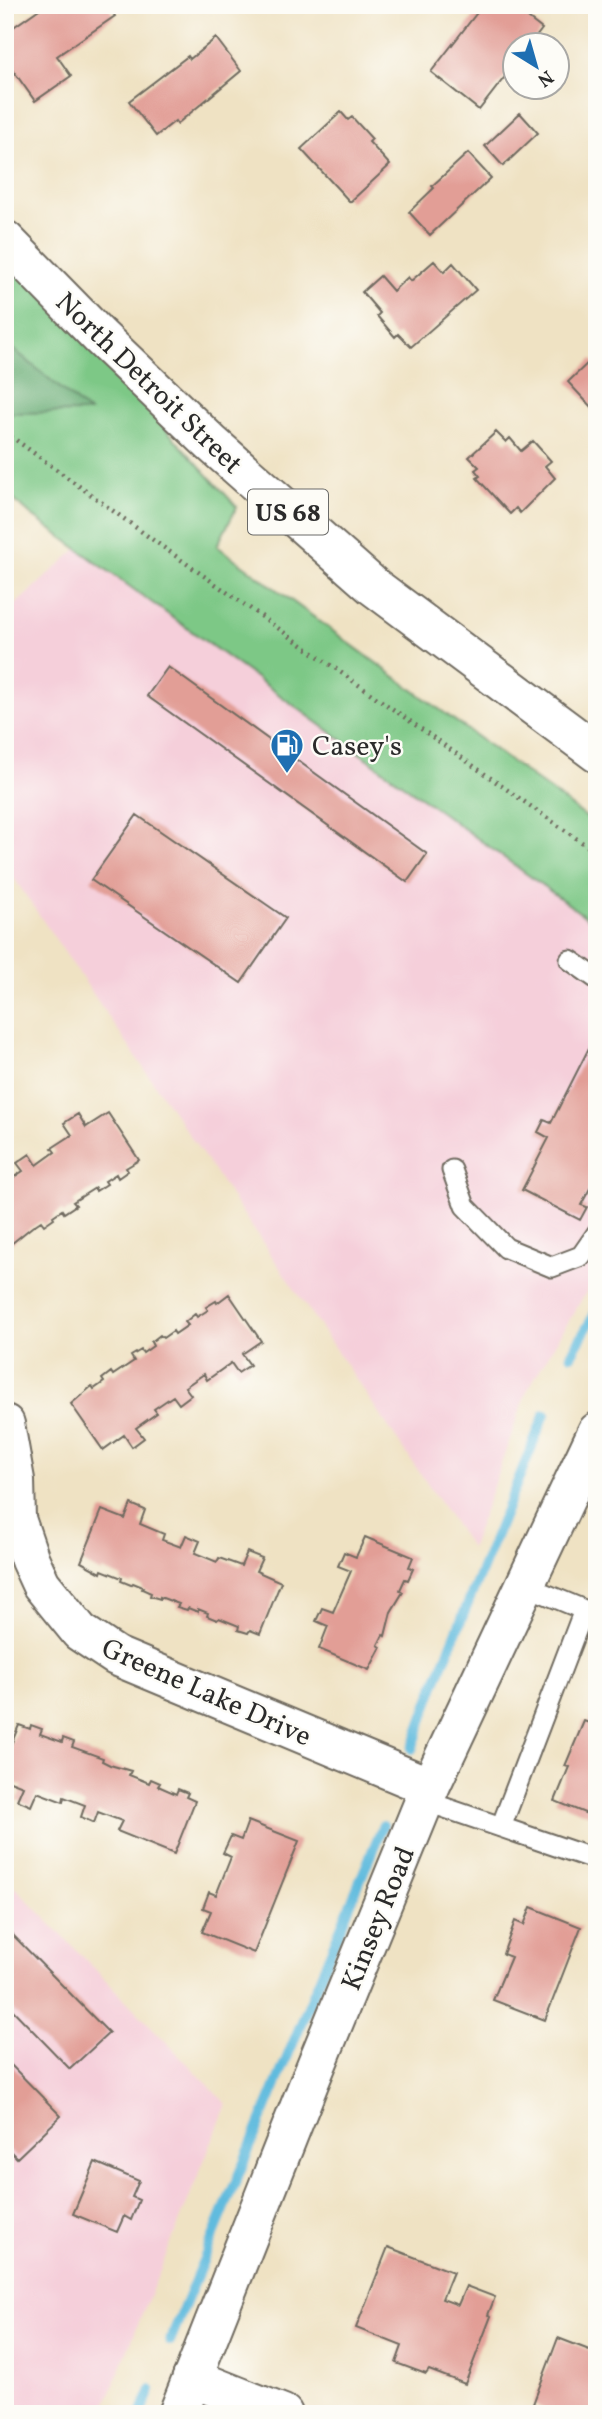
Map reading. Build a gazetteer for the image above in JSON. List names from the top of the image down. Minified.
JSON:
{"streets":{"main road":["North Detroit Street","US 68","Greene Lake Drive","Kinsey Road"]},"crossings":[["Greene Lake Drive","Kinsey Road"]],"places":{"fuel station":["Casey's"]},"north":"bottom right"}
